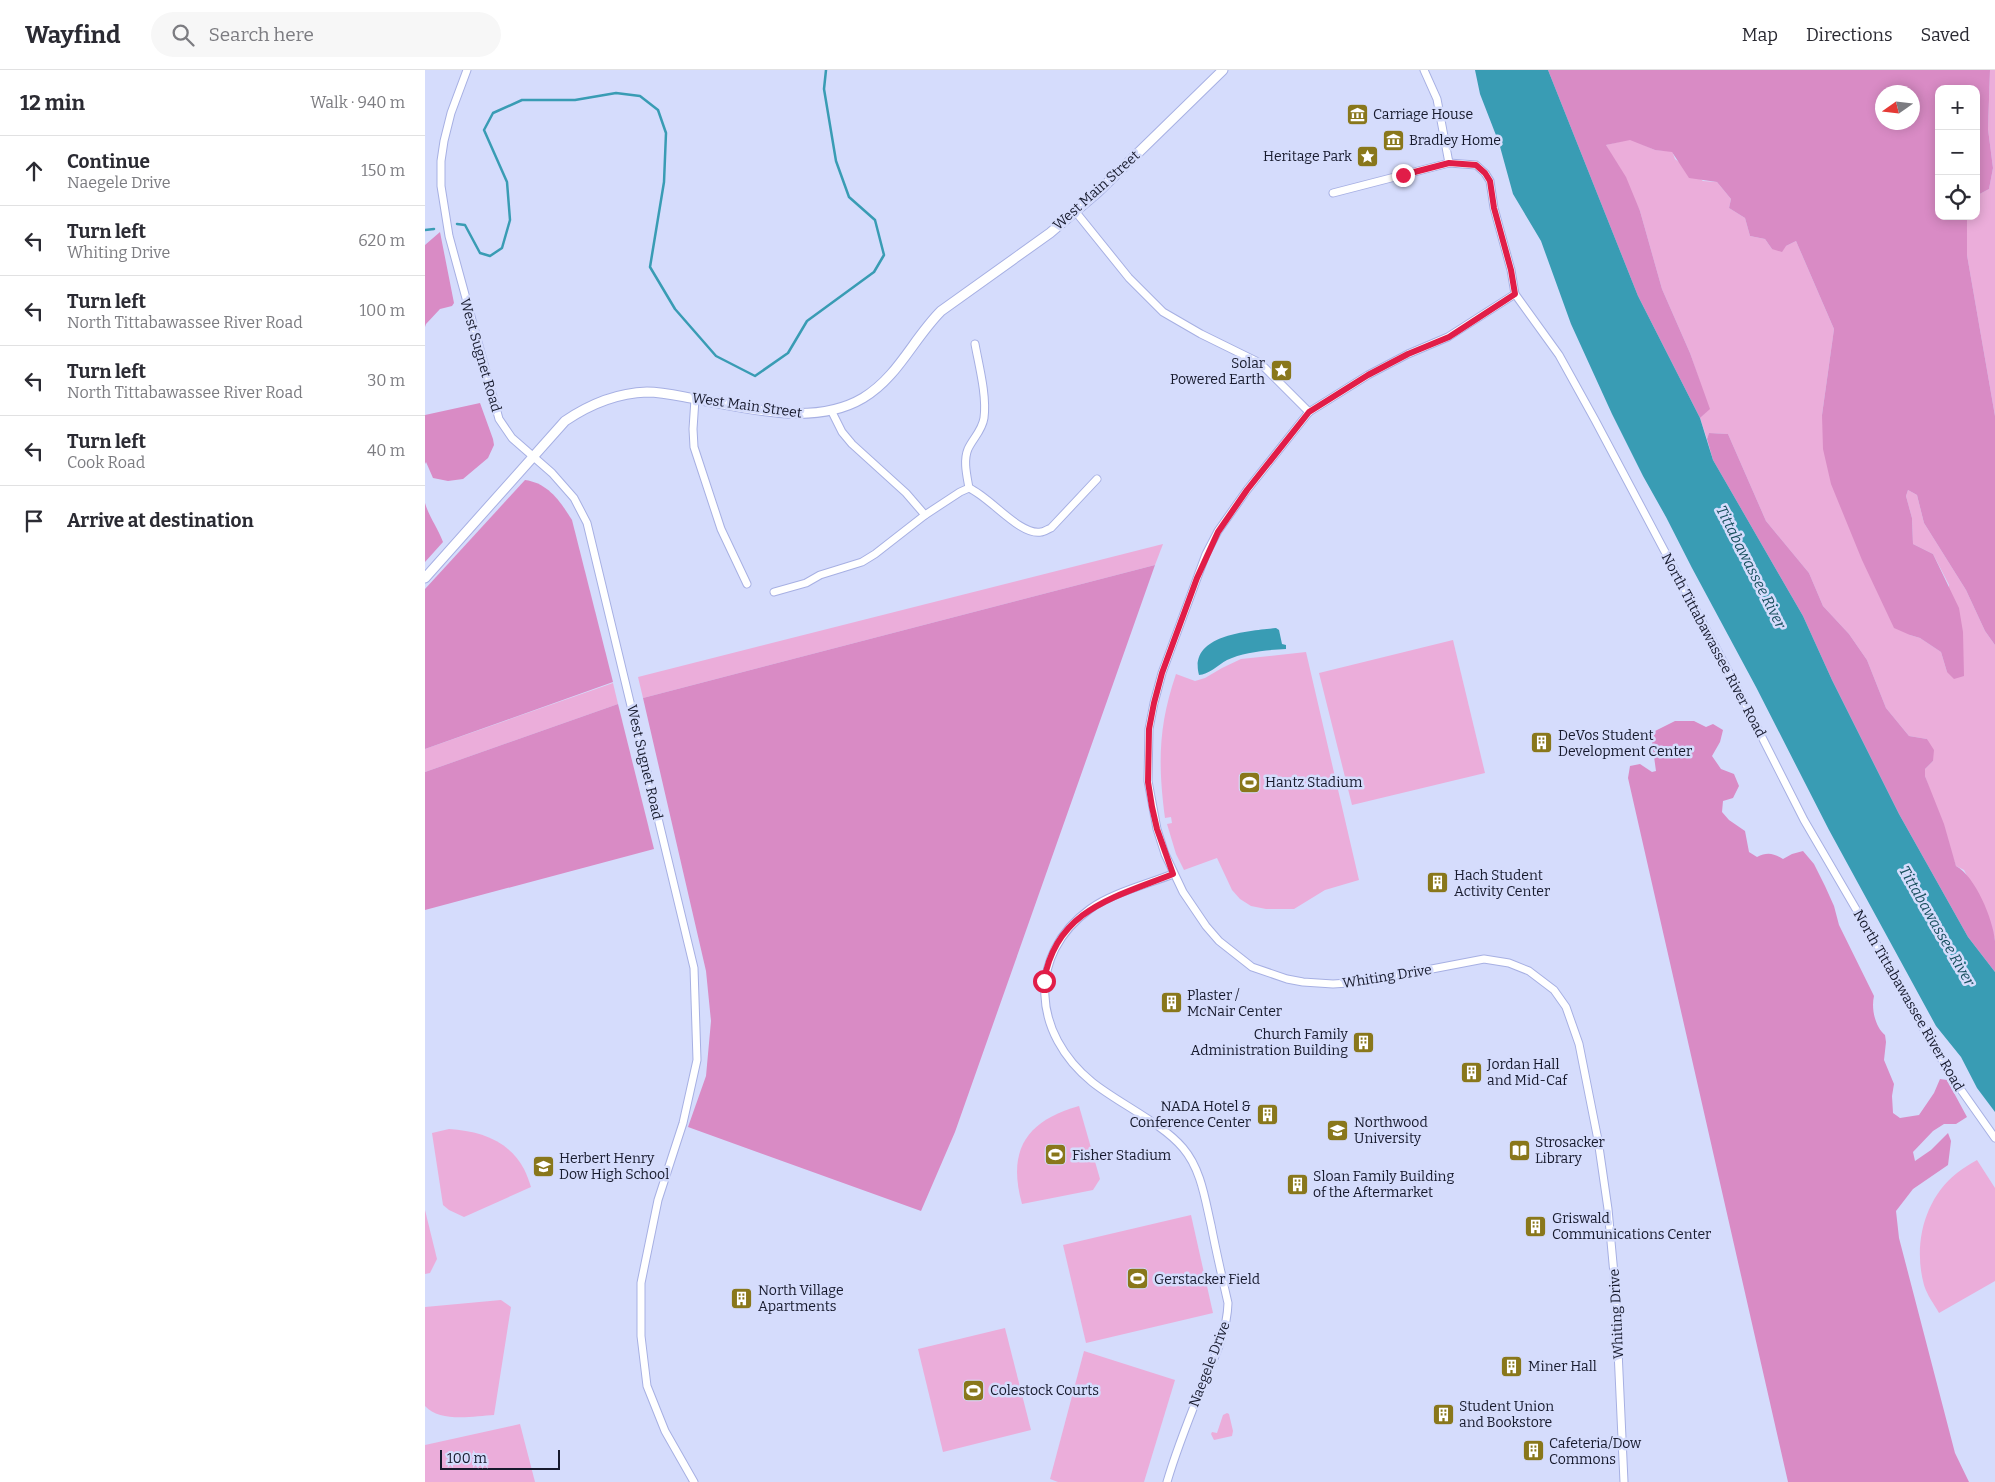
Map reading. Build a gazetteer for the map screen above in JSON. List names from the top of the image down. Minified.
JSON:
{"streets":{"street":["West Main Street","West Sugnet Road","North Tittabawassee River Road","Whiting Drive","Naegele Drive"]},"crossings":[["West Main Street","West Sugnet Road"],["North Tittabawassee River Road","Whiting Drive"],["Whiting Drive","Naegele Drive"]],"water":["Tittabawassee River"],"places":{"museum":["Carriage House","Bradley Home"],"place":["Heritage Park","Solar Powered Earth"],"building":["DeVos Student Development Center","Hach Student Activity Center","Plaster / McNair Center","Church Family Administration Building","Jordan Hall and Mid-Caf","NADA Hotel & Conference Center","Sloan Family Building of the Aftermarket","Griswald Communications Center","North Village Apartments","Miner Hall","Student Union and Bookstore","Cafeteria/Dow Commons"],"sports":["Hantz Stadium","Fisher Stadium","Gerstacker Field","Colestock Courts"],"school or university":["Northwood University","Herbert Henry Dow High School"],"library":["Strosacker Library"]},"scale_bar":"100 m","north":"left","page":{"header":"Wayfind","search":"Search here","nav":["Map","Directions","Saved"],"heading":["12 min","Walk · 940 m"],"map_buttons":["+","−"],"list":[["Continue","Naegele Drive","150 m"],["Turn left","Whiting Drive","620 m"],["Turn left","North Tittabawassee River Road","100 m"],["Turn left","North Tittabawassee River Road","30 m"],["Turn left","Cook Road","40 m"],"Arrive at destination"],"scale":"100 m"}}
